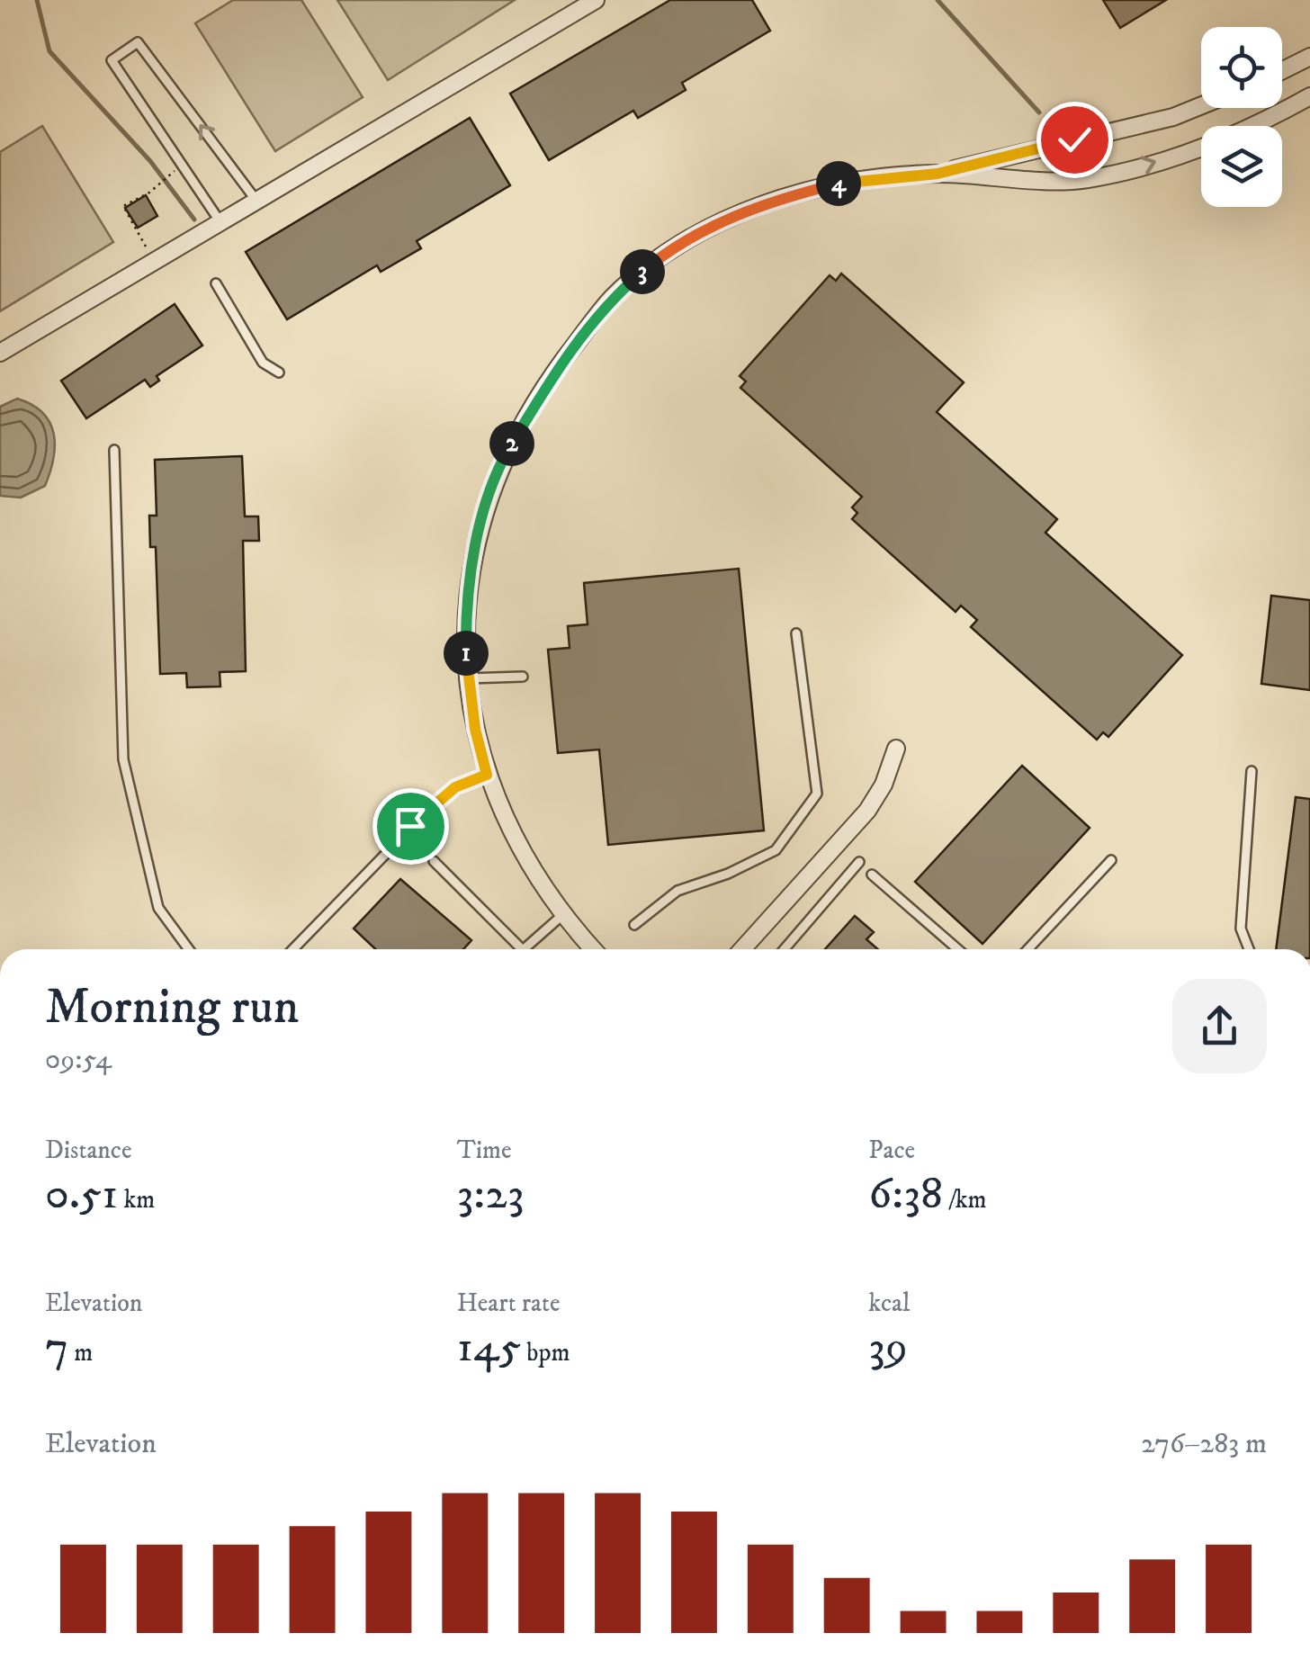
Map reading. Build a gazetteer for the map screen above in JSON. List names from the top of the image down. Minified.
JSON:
{"page":{"pins":["4","3","2","1"],"heading":["Morning run","09:54"],"stats":[["Distance","0.51 km"],["Time","3:23"],["Pace","6:38 /km"],["Elevation","7 m"],["Heart rate","145 bpm"],["kcal","39"]],"chart":["Elevation","276–283 m"]}}
